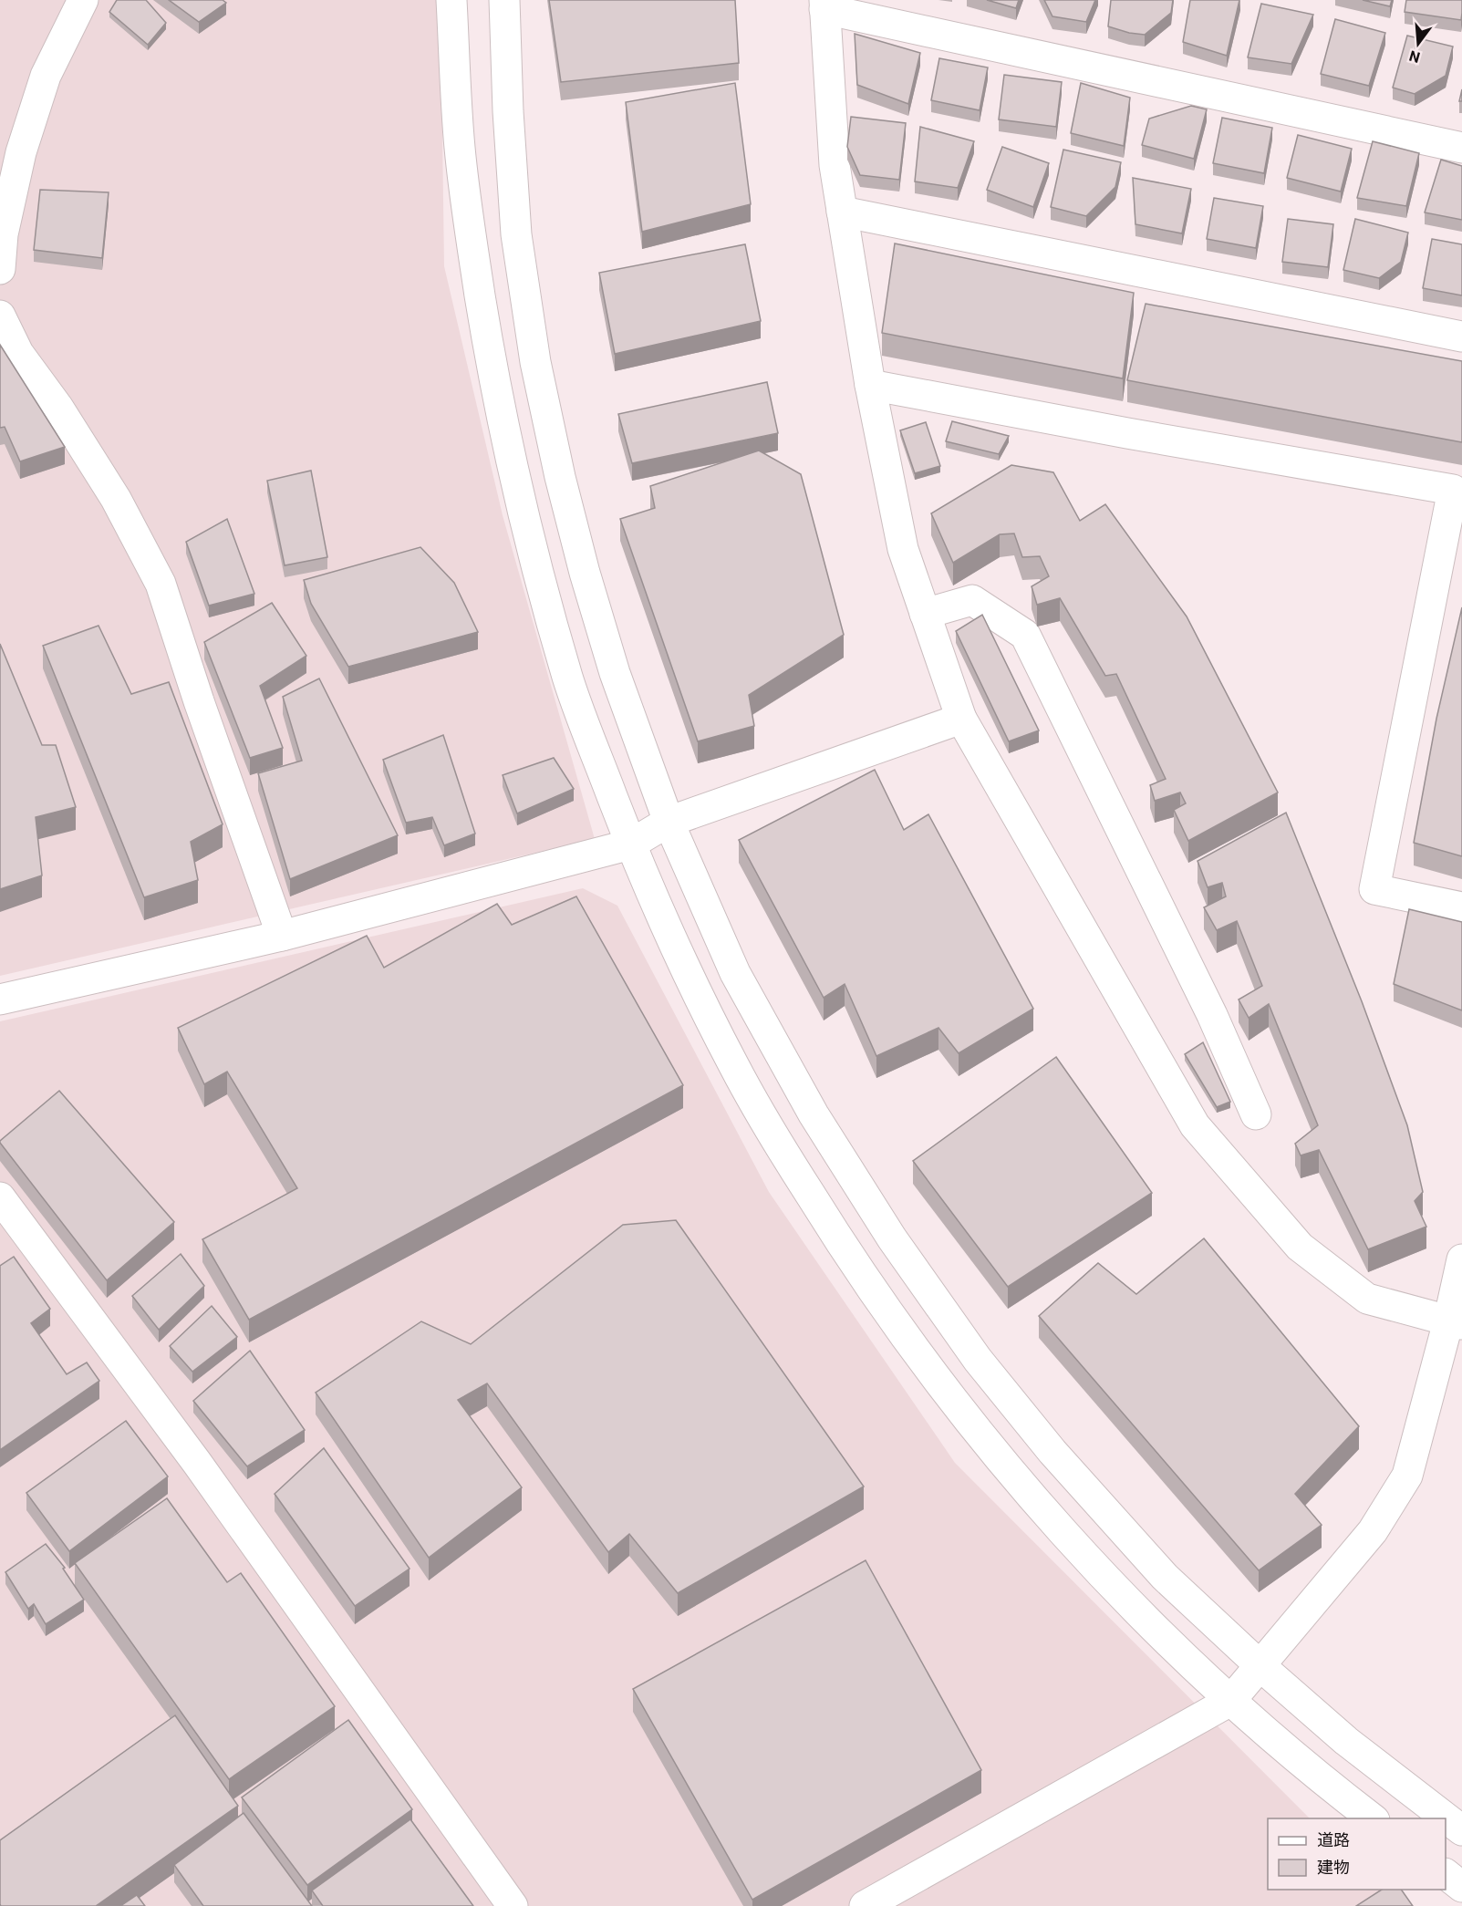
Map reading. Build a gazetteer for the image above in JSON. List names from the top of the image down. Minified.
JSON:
{"legend":["道路","建物"],"north":"bottom"}
